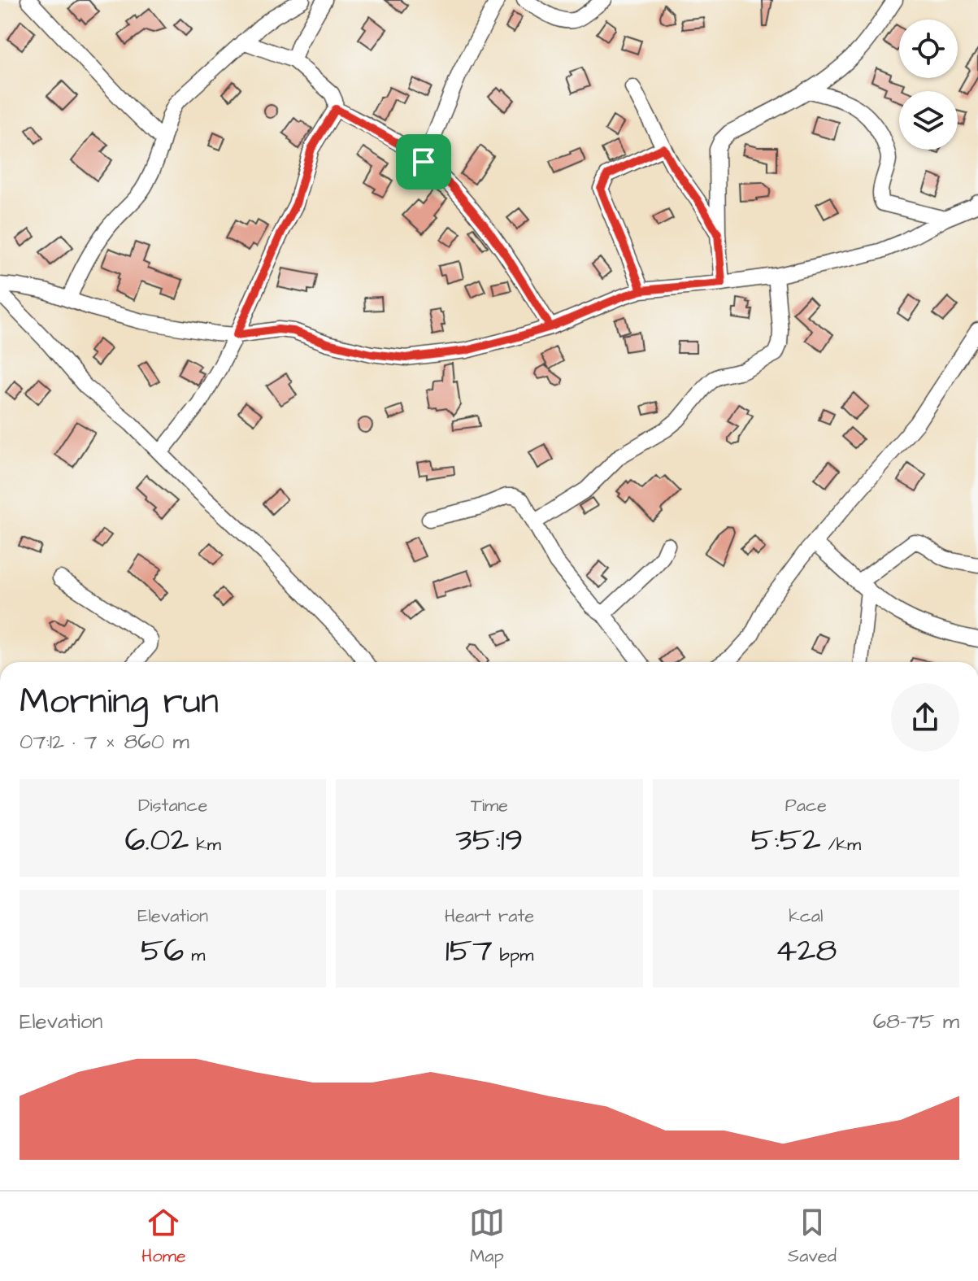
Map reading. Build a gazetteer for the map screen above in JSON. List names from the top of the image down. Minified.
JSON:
{"page":{"heading":["Morning run","07:12 · 7 × 860 m"],"stats":[["Distance","6.02 km"],["Time","35:19"],["Pace","5:52 /km"],["Elevation","56 m"],["Heart rate","157 bpm"],["kcal","428"]],"chart":["Elevation","68–75 m"],"tabs":["Home","Map","Saved"]}}
